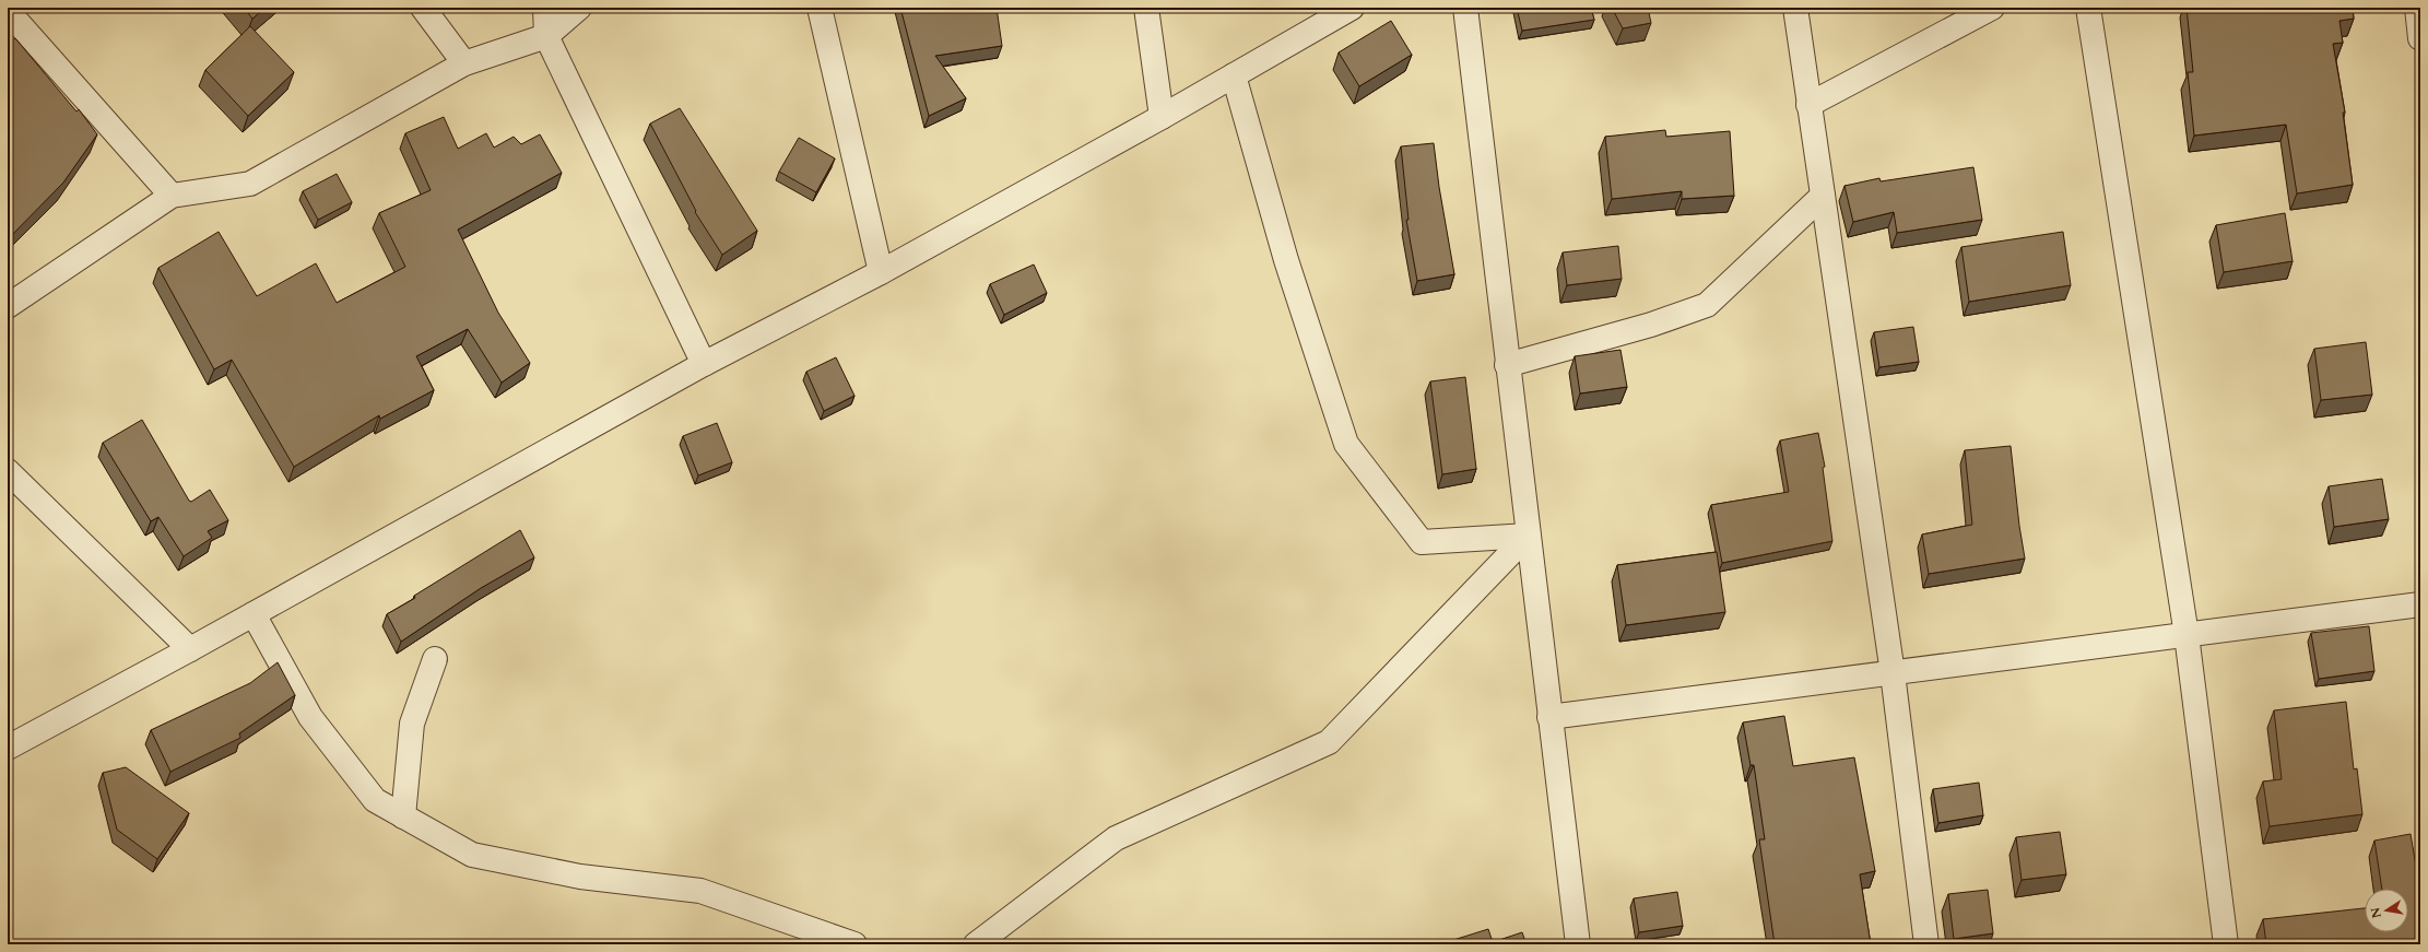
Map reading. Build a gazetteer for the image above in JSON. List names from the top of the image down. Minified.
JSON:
{"north":"left"}
